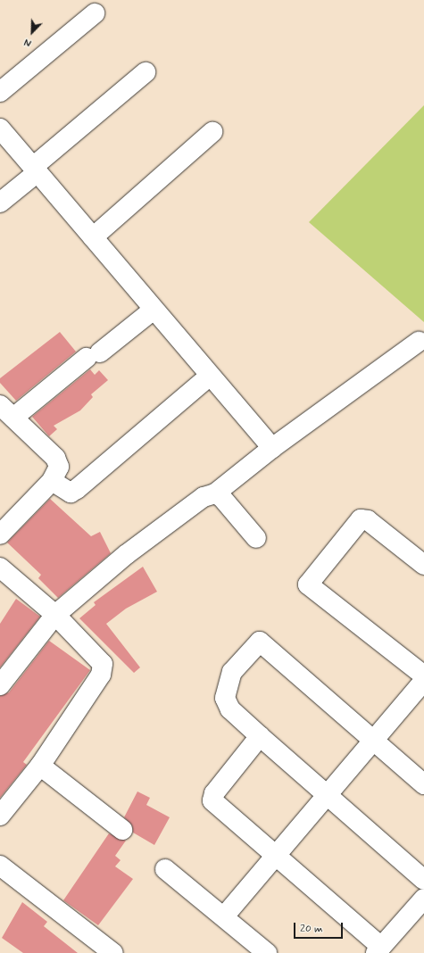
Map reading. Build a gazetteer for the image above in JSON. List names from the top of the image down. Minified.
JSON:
{"scale_bar":"20 m","north":"bottom left"}
